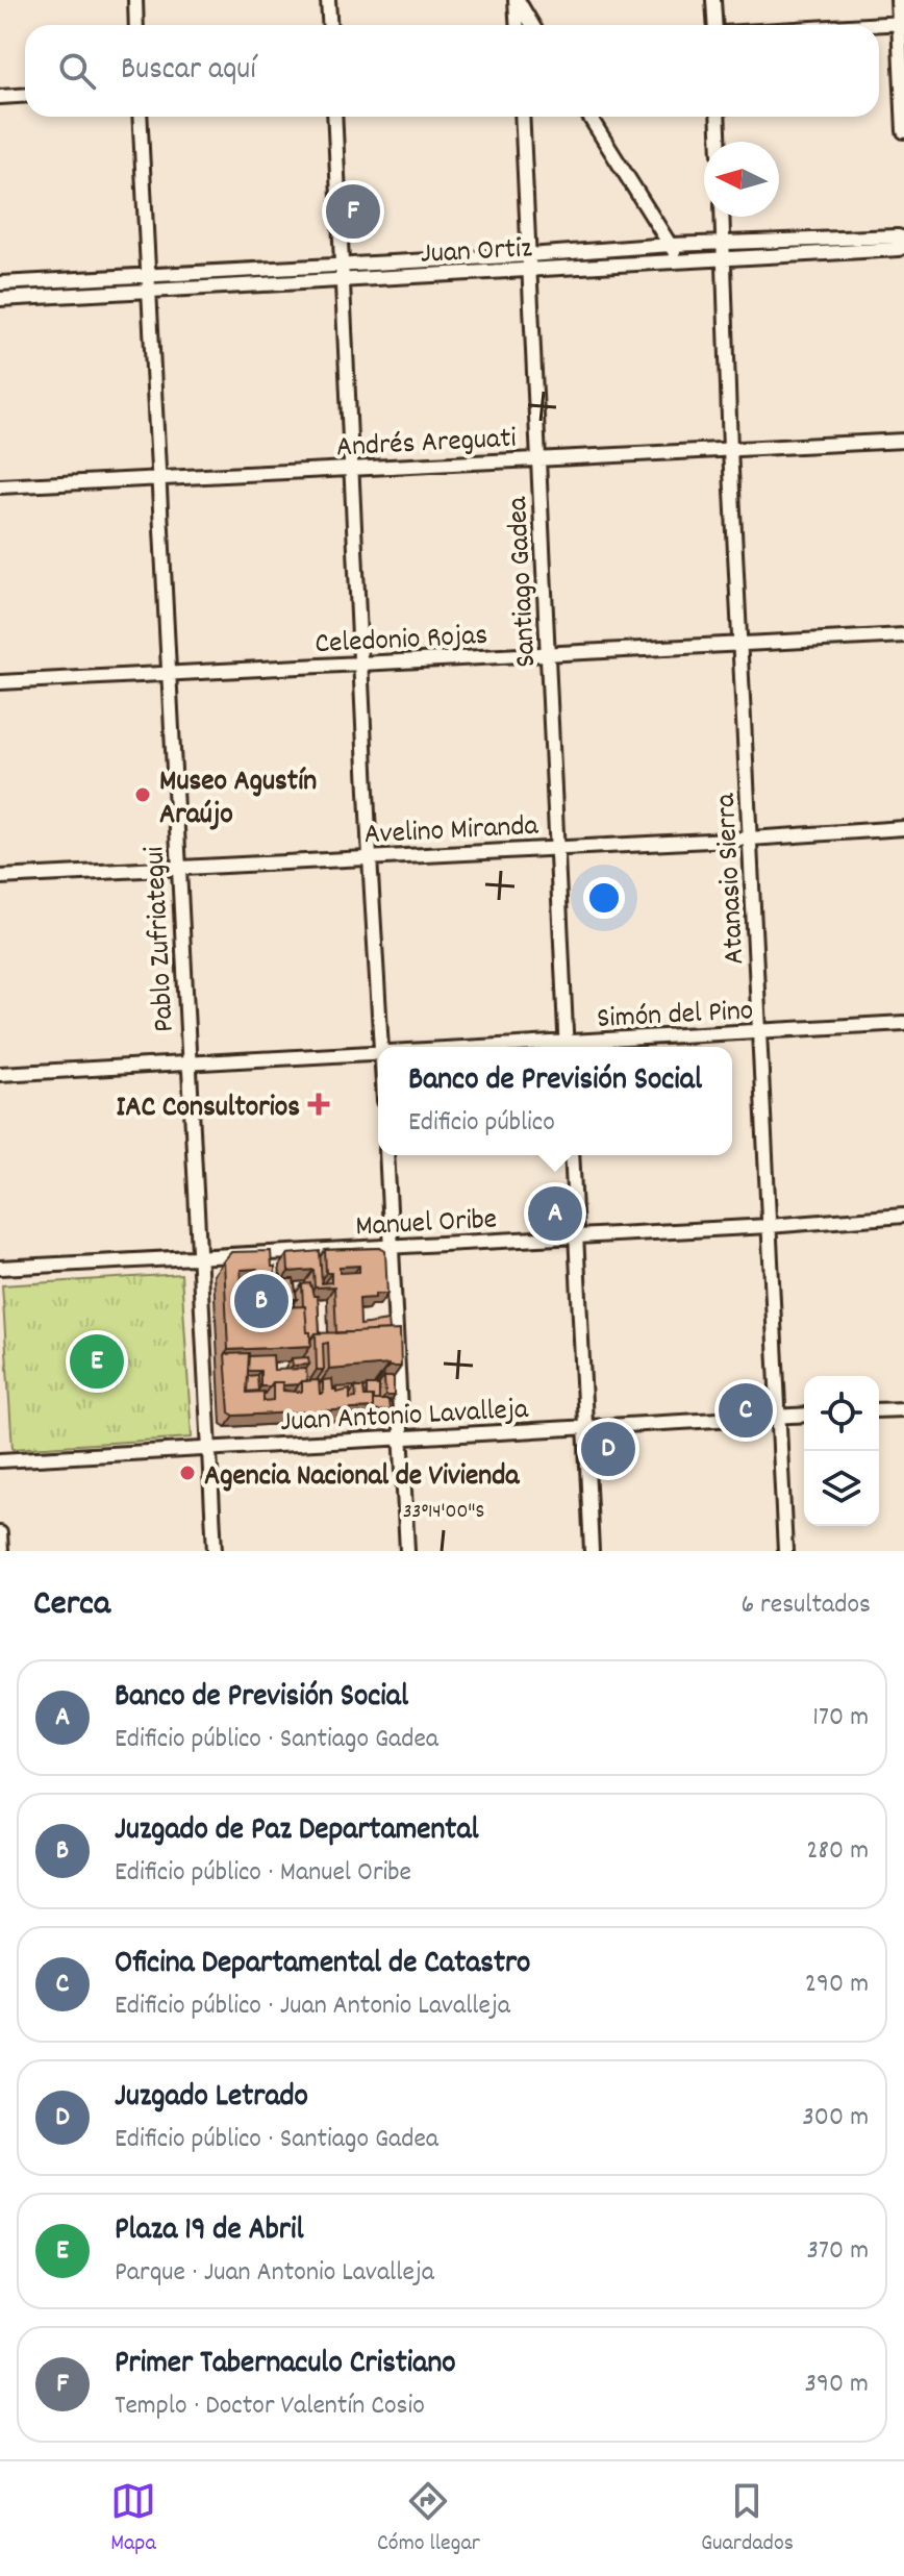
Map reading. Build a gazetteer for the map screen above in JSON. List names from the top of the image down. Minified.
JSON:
{"streets":{"street":["Juan Ortiz","Andrés Areguati","Santiago Gadea","Celedonio Rojas","Avelino Miranda","Atanasio Sierra","Pablo Zufriategui","Simón del Pino","Manuel Oribe","Juan Antonio Lavalleja"]},"crossings":[["Juan Ortiz","Santiago Gadea"],["Juan Ortiz","Atanasio Sierra"],["Juan Ortiz","Pablo Zufriategui"],["Andrés Areguati","Santiago Gadea"],["Andrés Areguati","Atanasio Sierra"],["Andrés Areguati","Pablo Zufriategui"],["Santiago Gadea","Celedonio Rojas"],["Santiago Gadea","Avelino Miranda"],["Celedonio Rojas","Atanasio Sierra"],["Celedonio Rojas","Pablo Zufriategui"],["Avelino Miranda","Atanasio Sierra"],["Avelino Miranda","Pablo Zufriategui"],["Atanasio Sierra","Simón del Pino"],["Atanasio Sierra","Manuel Oribe"],["Atanasio Sierra","Juan Antonio Lavalleja"],["Pablo Zufriategui","Simón del Pino"],["Pablo Zufriategui","Manuel Oribe"],["Pablo Zufriategui","Juan Antonio Lavalleja"]],"places":{"other":["Museo Agustín Araújo","Agencia Nacional de Vivienda"],"health":["IAC Consultorios"]},"north":"left","page":{"search":"Buscar aquí","pins":["F","A","B","E","C","D"],"popup":["Banco de Previsión Social","Edificio público"],"heading":["Cerca","6 resultados"],"list":[{"mark":"A","name":"Banco de Previsión Social","note":"Edificio público · Santiago Gadea","value":"170 m"},{"mark":"B","name":"Juzgado de Paz Departamental","note":"Edificio público · Manuel Oribe","value":"280 m"},{"mark":"C","name":"Oficina Departamental de Catastro","note":"Edificio público · Juan Antonio Lavalleja","value":"290 m"},{"mark":"D","name":"Juzgado Letrado","note":"Edificio público · Santiago Gadea","value":"300 m"},{"mark":"E","name":"Plaza 19 de Abril","note":"Parque · Juan Antonio Lavalleja","value":"370 m"},{"mark":"F","name":"Primer Tabernaculo Cristiano","note":"Templo · Doctor Valentín Cosio","value":"390 m"}],"nav":["Mapa","Cómo llegar","Guardados"]},"coordinates":["33°14'00\"S"]}
